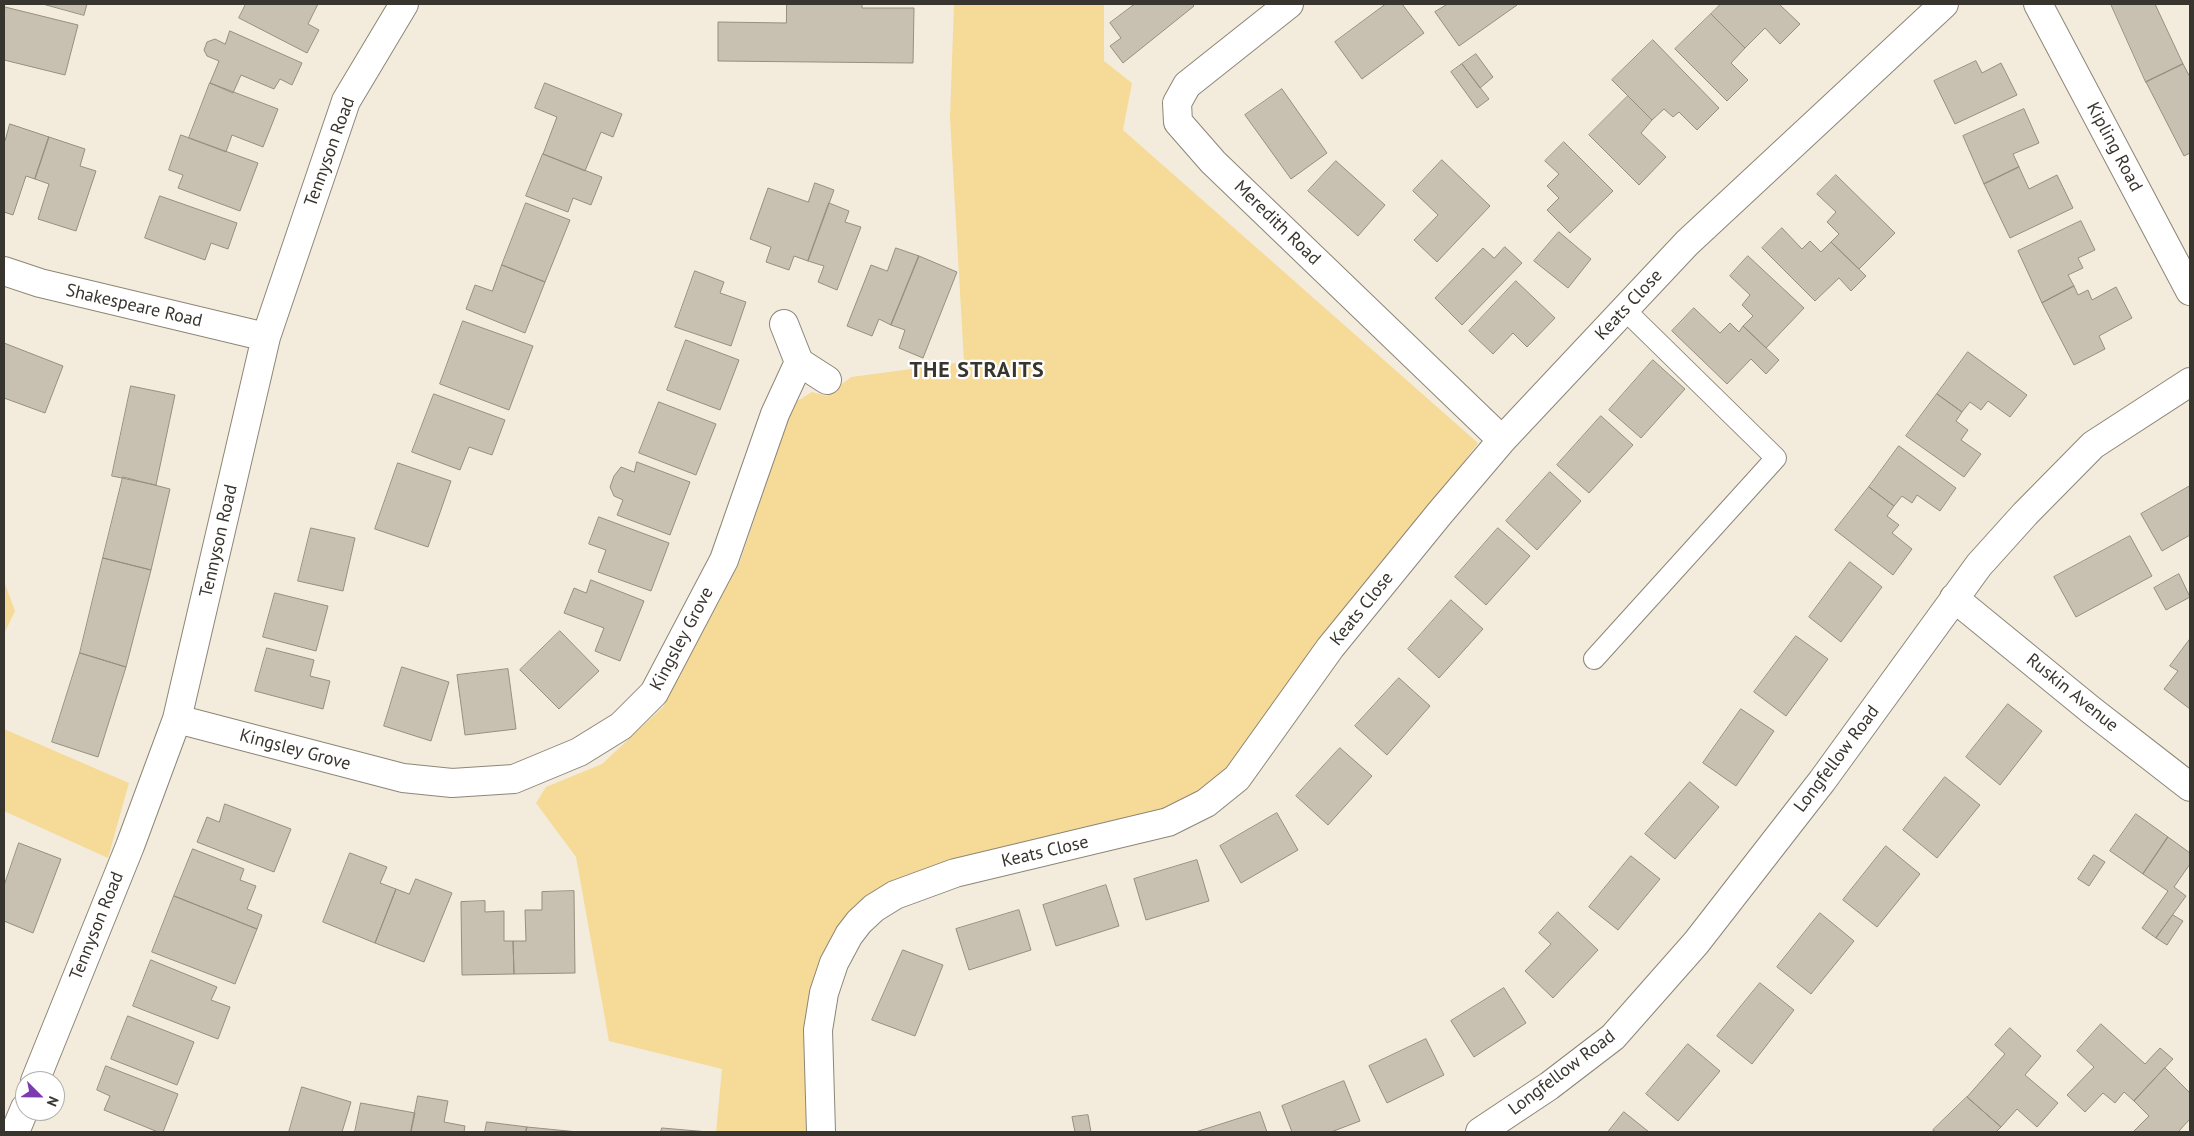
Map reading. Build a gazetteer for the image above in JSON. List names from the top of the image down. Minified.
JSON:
{"streets":{"street":["Kipling Road","Tennyson Road","Meredith Road","Keats Close","Shakespeare Road","Kingsley Grove","Ruskin Avenue","Longfellow Road"]},"crossings":[["Tennyson Road","Shakespeare Road"],["Tennyson Road","Kingsley Grove"],["Meredith Road","Keats Close"],["Ruskin Avenue","Longfellow Road"]],"districts":["THE STRAITS"],"north":"bottom right"}
